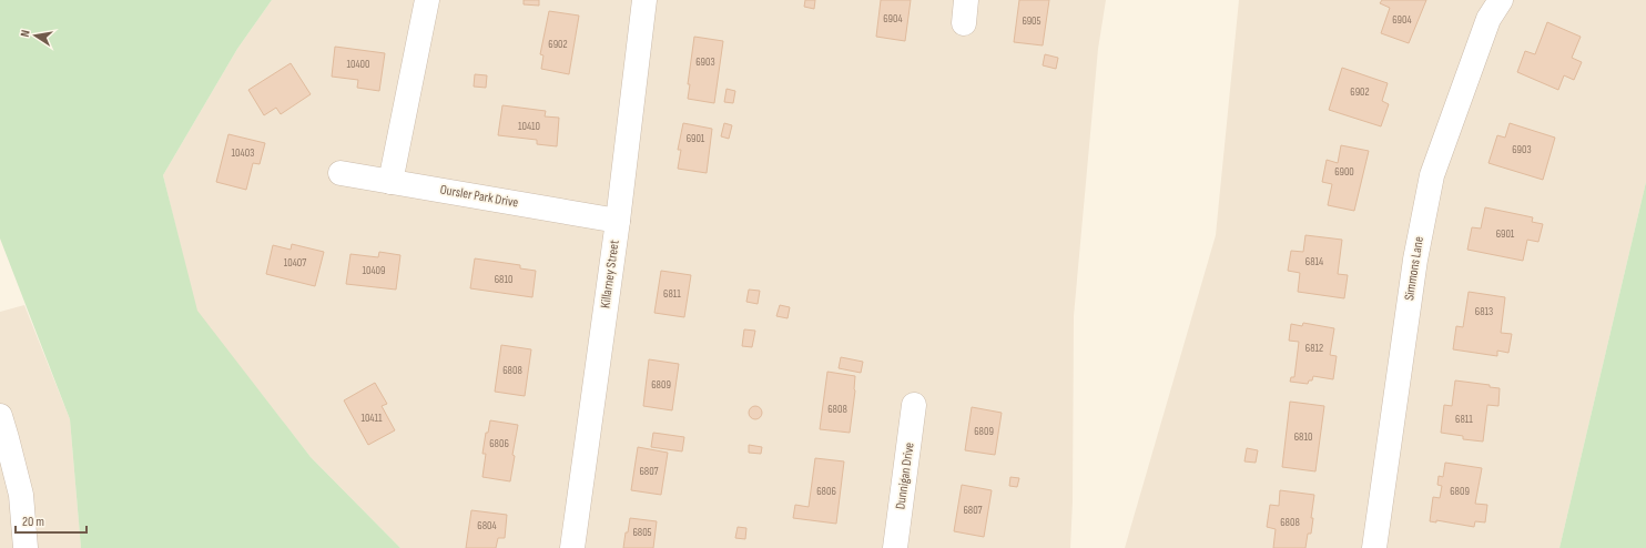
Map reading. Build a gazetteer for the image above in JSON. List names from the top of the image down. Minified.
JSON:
{"streets":{"street":["Oursler Park Drive","Simmons Lane","Killarney Street","Dunnigan Drive"]},"crossings":[["Oursler Park Drive","Killarney Street"]],"house_numbers":["6904","6904","6905","6902","6903","10400","6902","10410","6901","6903","10403","6900","6901","6814","10407","10409","6810","6811","6813","6812","6808","6809","6808","10411","6811","6809","6810","6806","6807","6806","6809","6807","6808","6804","6805"],"scale_bar":"20 m","north":"left"}
